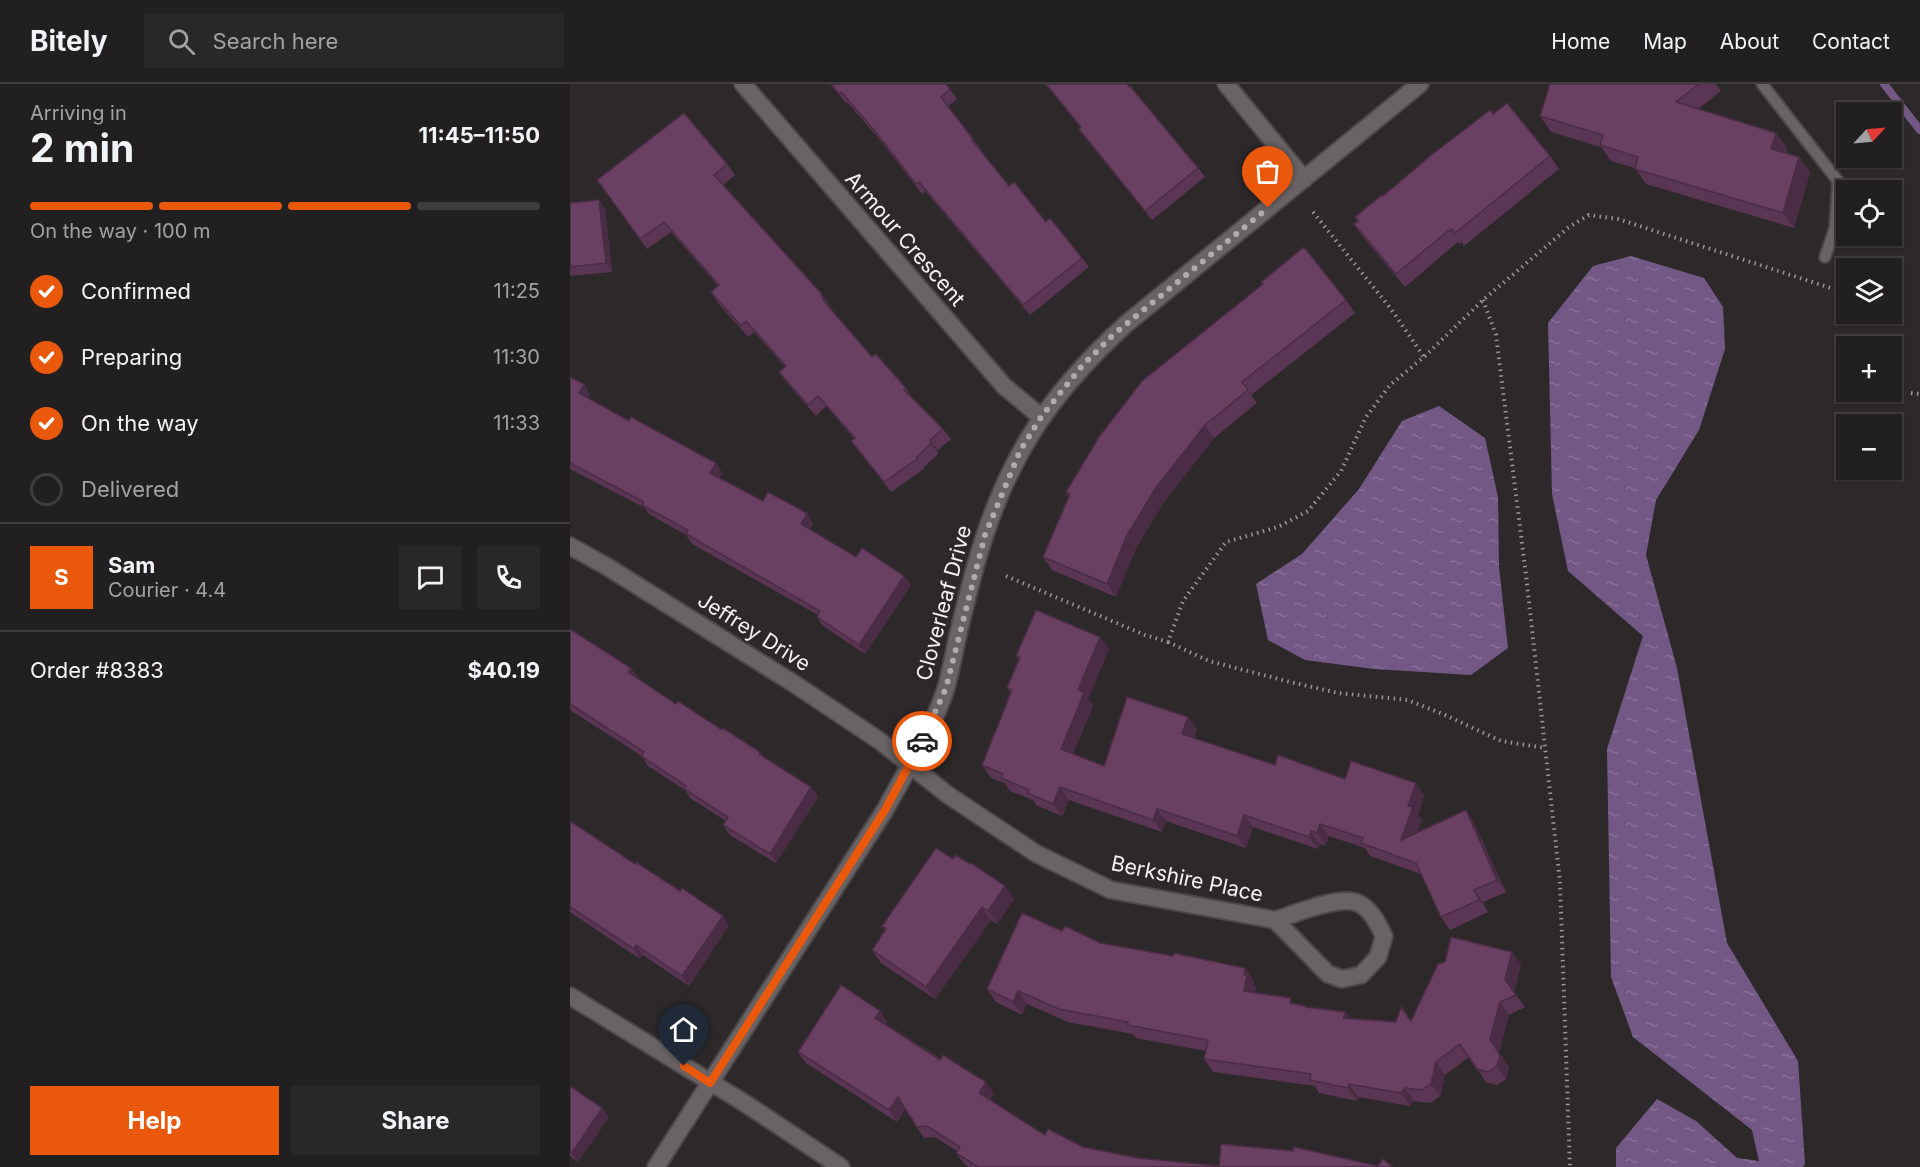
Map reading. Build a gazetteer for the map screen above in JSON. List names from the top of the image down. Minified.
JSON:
{"streets":{"street":["Armour Crescent","Cloverleaf Drive","Jeffrey Drive","Berkshire Place"]},"crossings":[["Armour Crescent","Cloverleaf Drive"],["Cloverleaf Drive","Jeffrey Drive"],["Cloverleaf Drive","Berkshire Place"],["Jeffrey Drive","Berkshire Place"]],"north":"top right","page":{"header":"Bitely","search":"Search here","nav":["Home","Map","About","Contact"],"heading":["2 min","Arriving in","11:45–11:50"],"panel":["Sam","Courier · 4.4","Order #8383","$40.19"],"map_buttons":["+","−"],"bar":"On the way · 100 m","list":[["Confirmed","11:25"],["Preparing","11:30"],["On the way","11:33"],"Delivered"],"round":"S","buttons":["Help","Share"]}}
